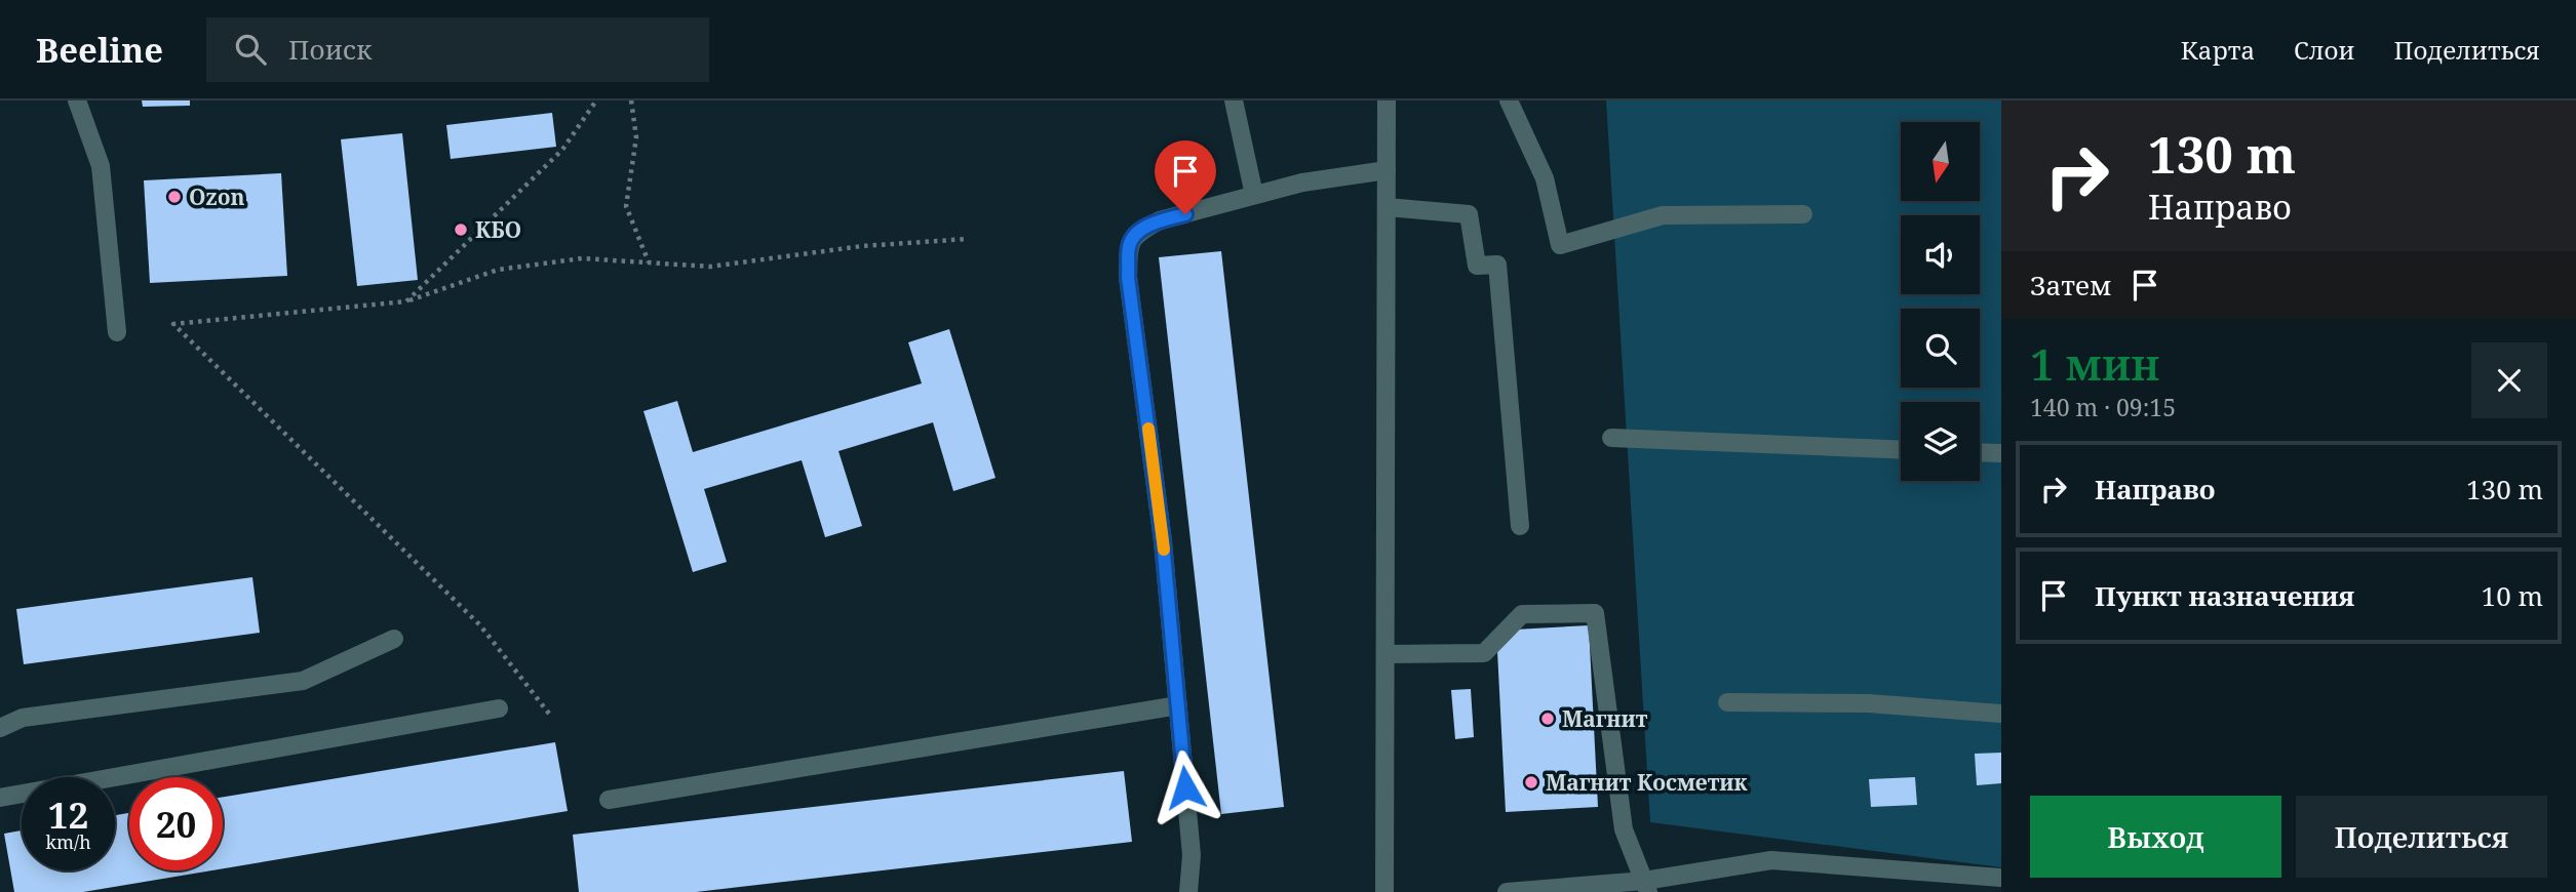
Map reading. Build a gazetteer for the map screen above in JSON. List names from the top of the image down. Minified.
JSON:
{"places":["Ozon","КБО","Магнит","Магнит Косметик"],"north":"bottom","page":{"header":"Beeline","search":"Поиск","nav":["Карта","Слои","Поделиться"],"turn":["130 m","Направо"],"then":"Затем","heading":["1 мин","140 m · 09:15"],"list":[{"name":"Направо","value":"130 m"},{"name":"Пункт назначения","value":"10 m"}],"speed":"12 km/h","limit":"20","buttons":["Выход","Поделиться"]}}
